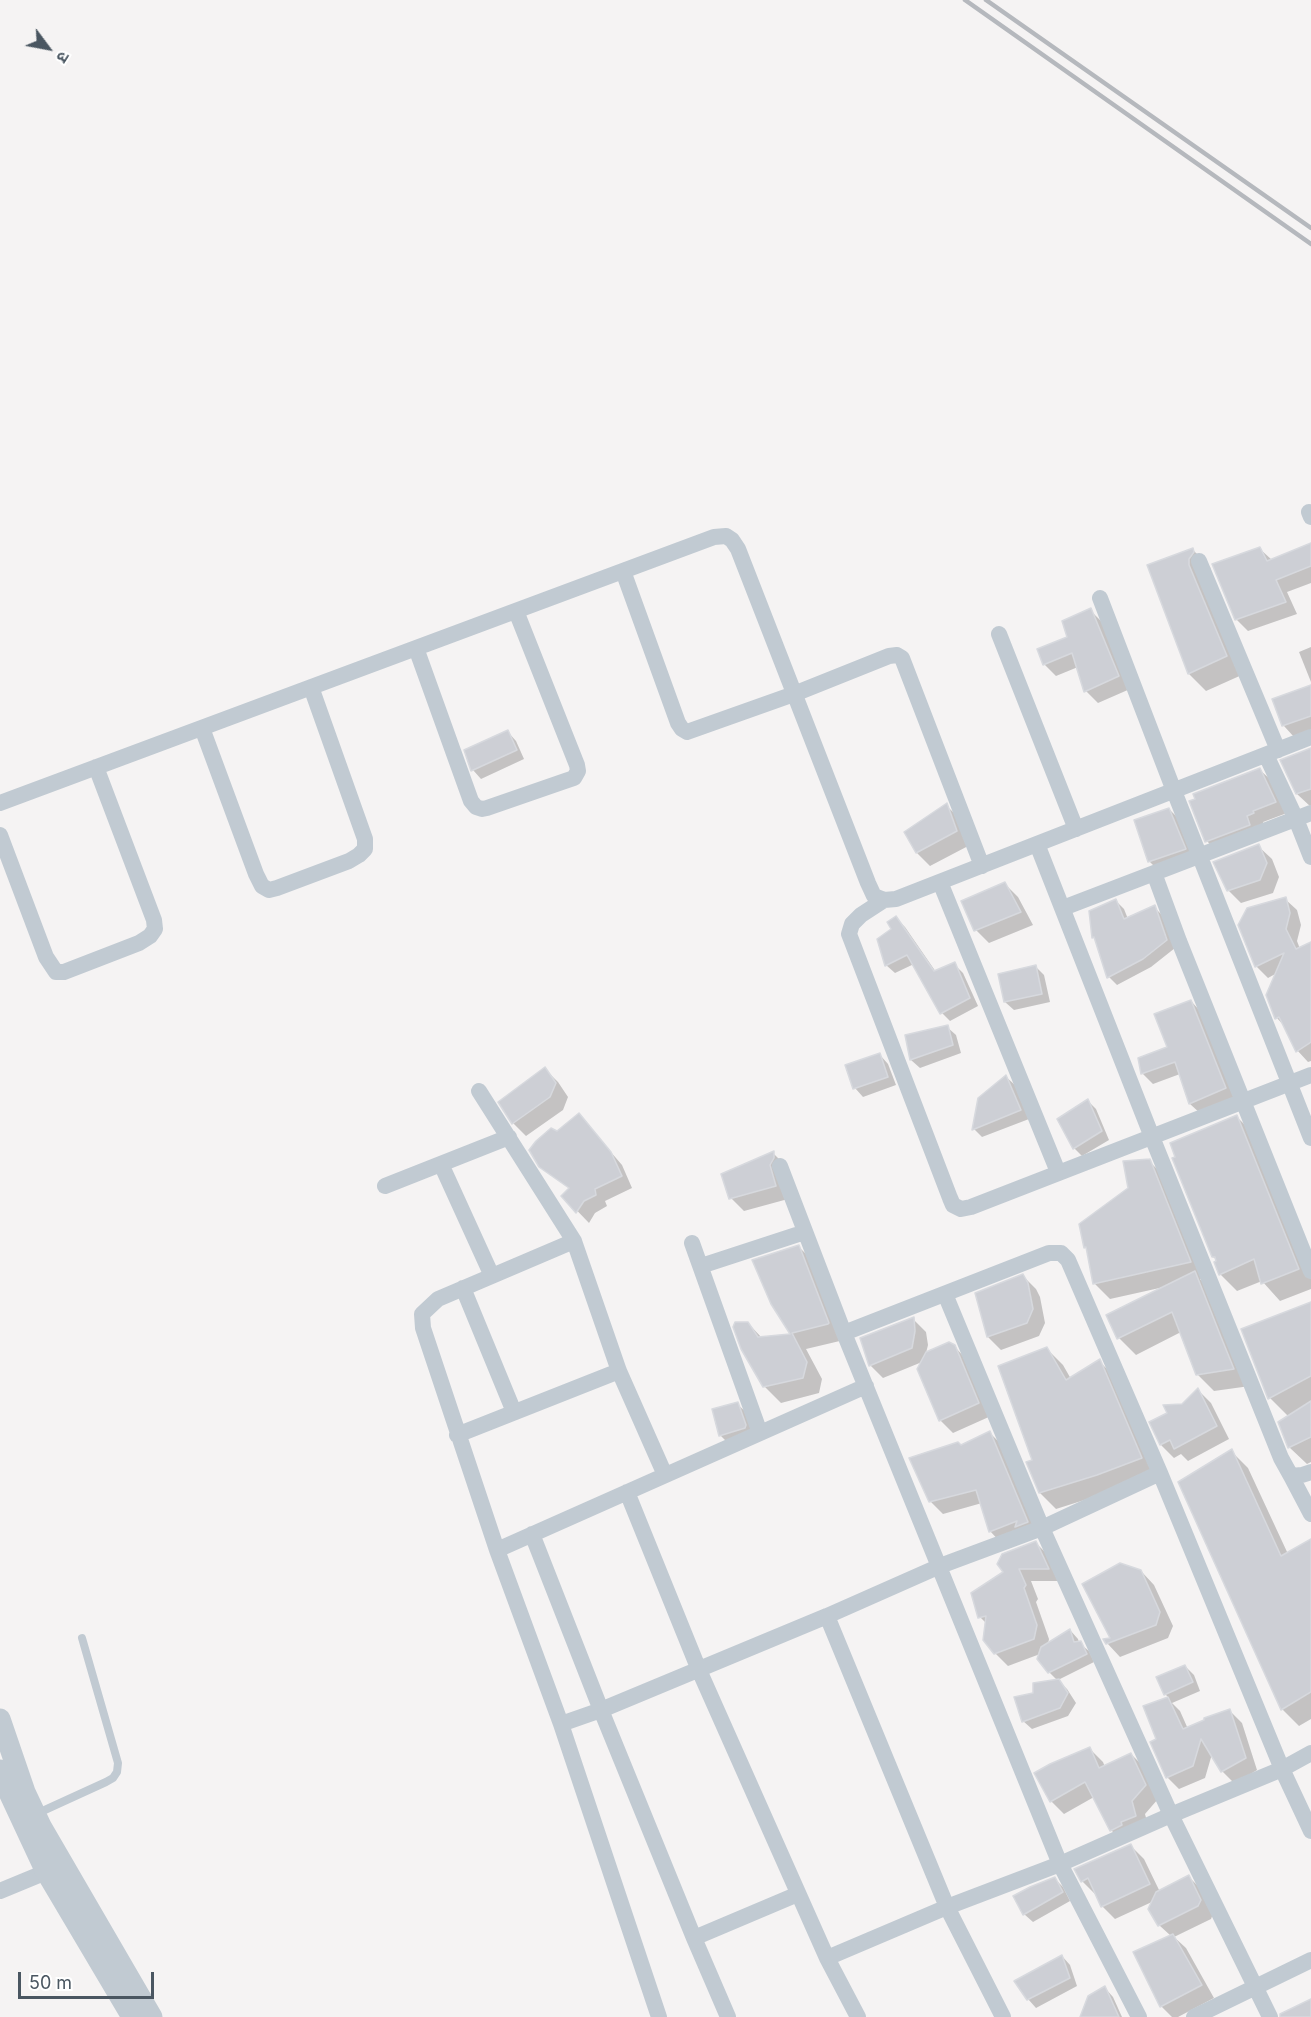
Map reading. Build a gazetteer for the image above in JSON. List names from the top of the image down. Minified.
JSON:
{"scale_bar":"50 m","north":"bottom right"}
